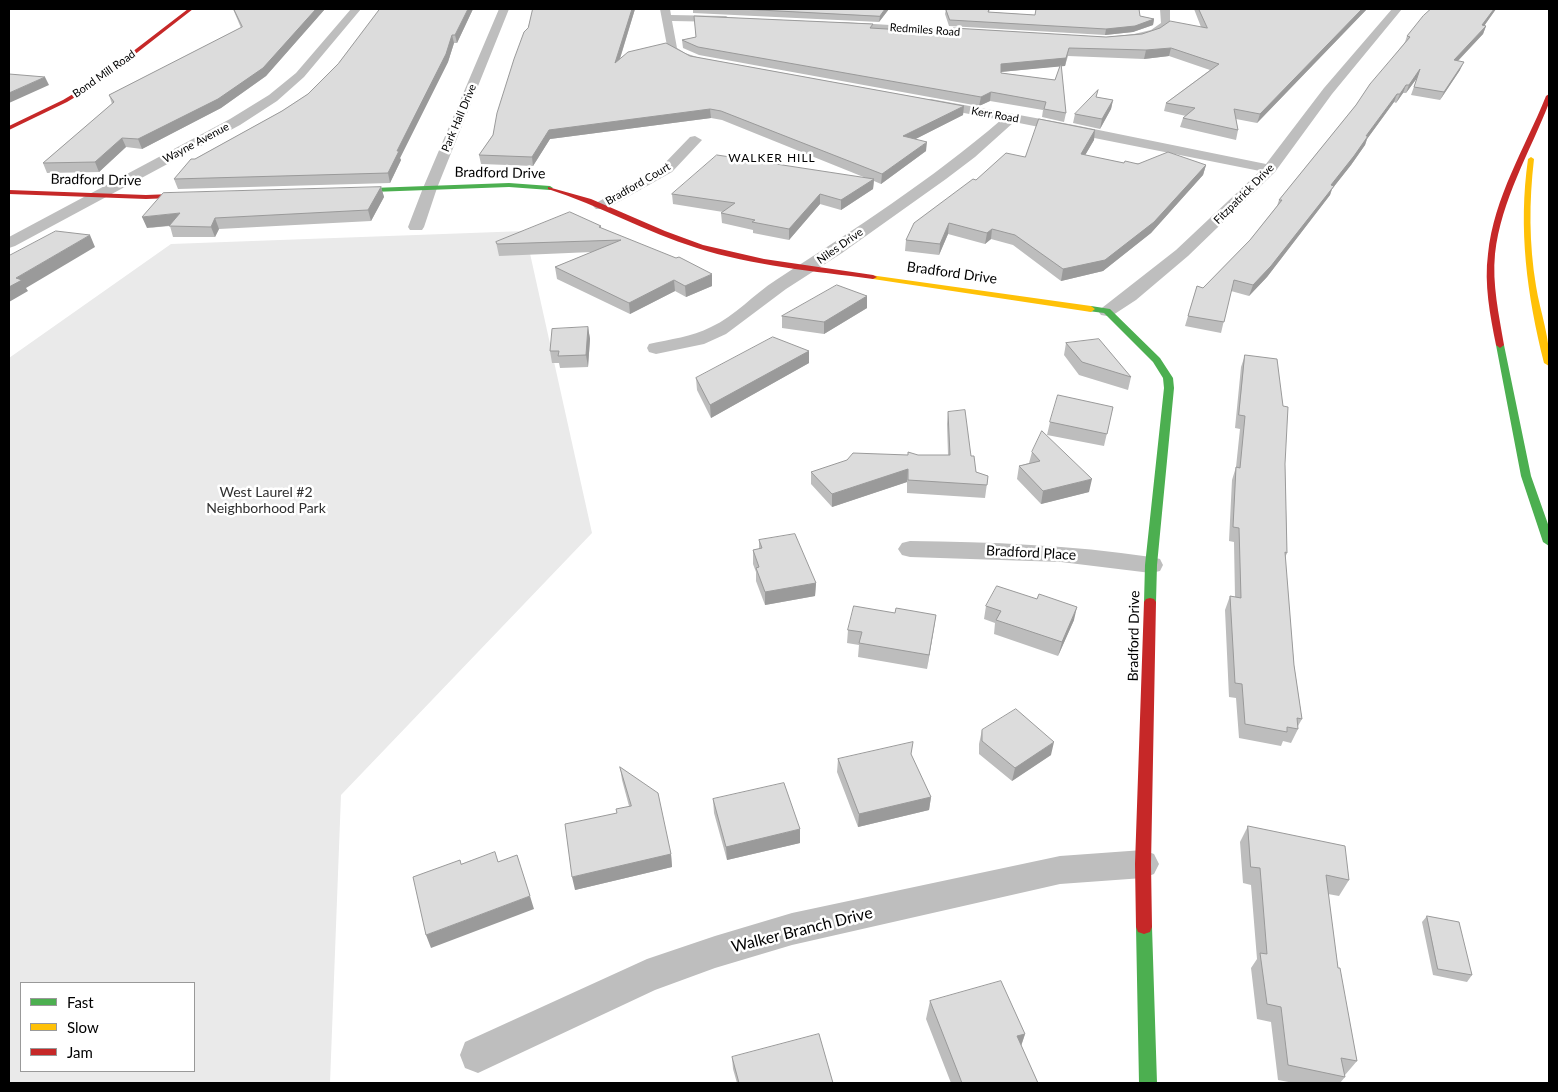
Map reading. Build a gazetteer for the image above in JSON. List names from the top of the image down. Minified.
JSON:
{"streets":{"main road":["Bond Mill Road","Bradford Drive"],"street":["Redmiles Road","Kerr Road","Park Hall Drive","Wayne Avenue","Bradford Court","Fitzpatrick Drive","Niles Drive","Bradford Place","Walker Branch Drive"]},"crossings":[["Kerr Road","Fitzpatrick Drive"],["Kerr Road","Niles Drive"],["Park Hall Drive","Bradford Drive"],["Wayne Avenue","Bradford Drive"],["Bradford Drive","Bradford Court"],["Bradford Drive","Fitzpatrick Drive"],["Bradford Drive","Niles Drive"],["Bradford Drive","Bradford Place"],["Bradford Drive","Walker Branch Drive"]],"districts":["WALKER HILL"],"parks":["West Laurel #2 Neighborhood Park"],"legend":["Fast","Slow","Jam"]}
